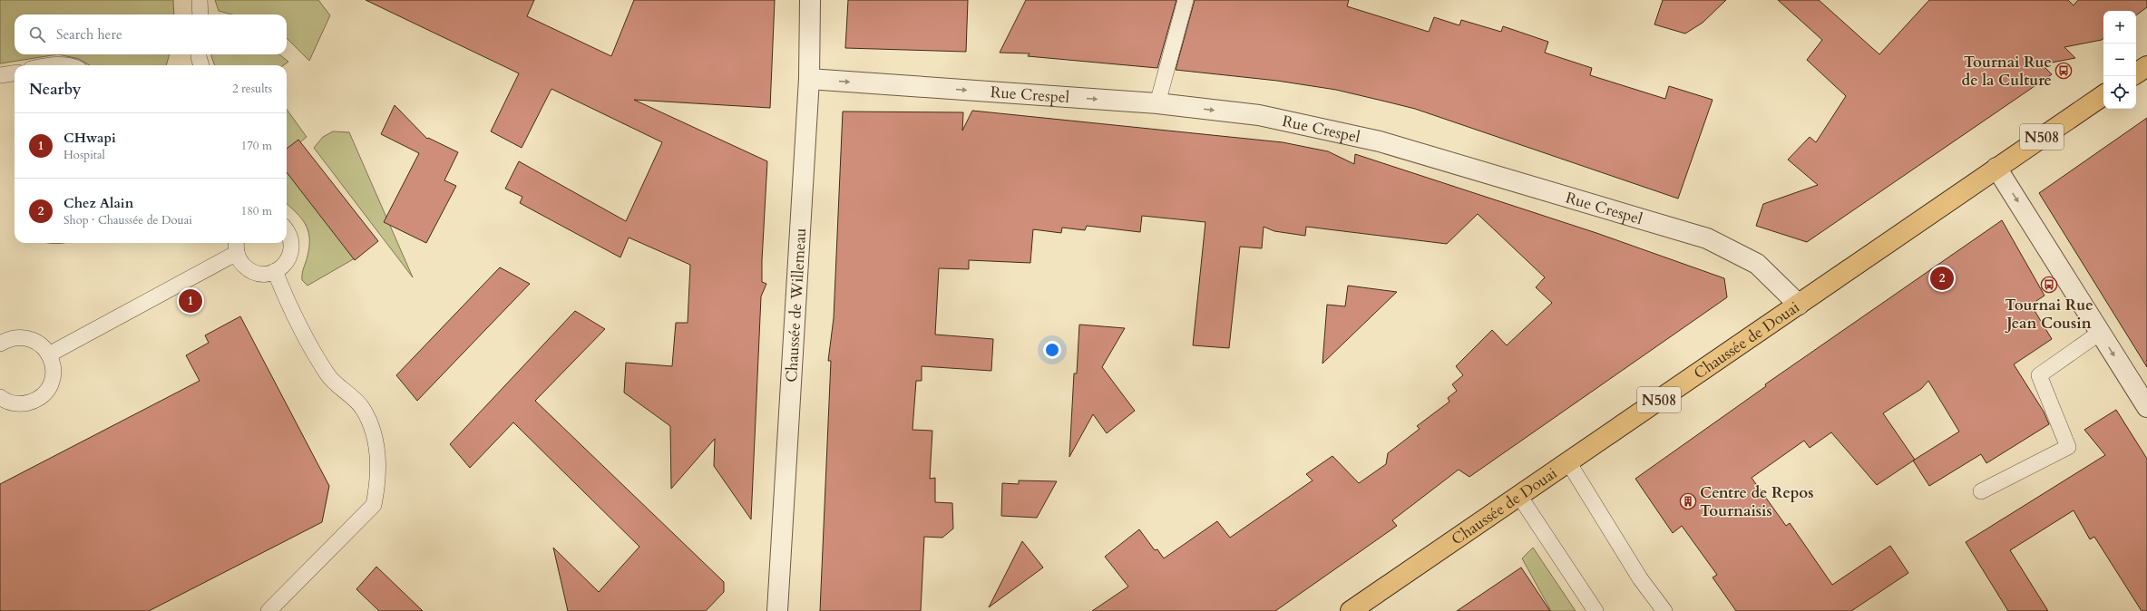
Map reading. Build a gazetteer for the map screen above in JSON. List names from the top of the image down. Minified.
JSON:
{"streets":{"main road":["N508","Chaussée de Douai"],"street":["Rue Crespel","Chaussée de Willemeau"]},"crossings":[["Rue Crespel","Chaussée de Willemeau"],["Rue Crespel","Chaussée de Douai"]],"one_way":["Rue Crespel"],"places":{"bus stop":["Tournai Rue de la Culture","Tournai Rue Jean Cousin"],"building":["Centre de Repos Tournaisis"]},"page":{"map_buttons":["+","−"],"search":"Search here","heading":["Nearby","2 results"],"list":[{"mark":"1","name":"CHwapi","note":"Hospital","value":"170 m"},{"mark":"2","name":"Chez Alain","note":"Shop · Chaussée de Douai","value":"180 m"}],"pins":["2","1"]}}
